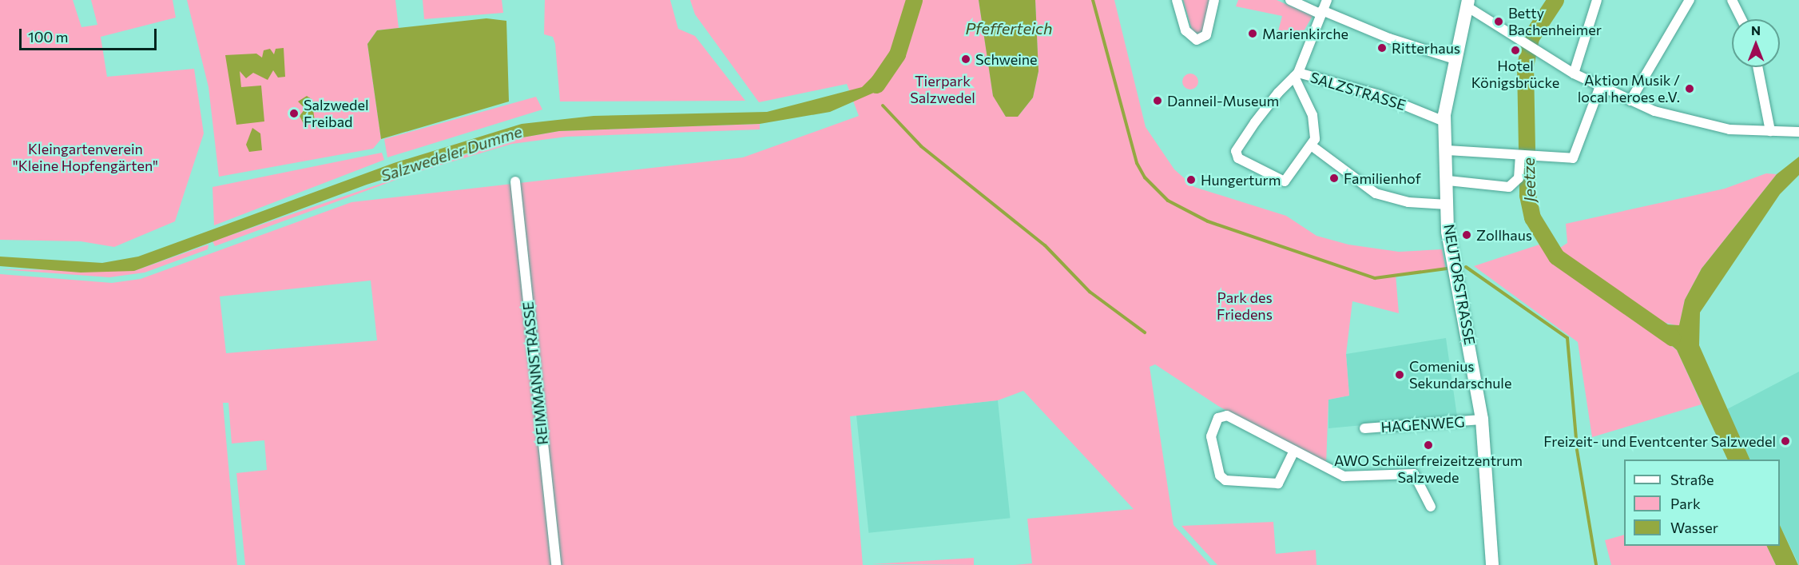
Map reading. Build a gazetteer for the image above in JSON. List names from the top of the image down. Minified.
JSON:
{"streets":{"street":["SALZSTRASSE","NEUTORSTRASSE","REIMMANNSTRASSE","HAGENWEG"]},"crossings":[["SALZSTRASSE","NEUTORSTRASSE"],["NEUTORSTRASSE","HAGENWEG"]],"water":["Pfefferteich","Salzwedeler Dumme","Jeetze"],"parks":["Tierpark Salzwedel","Kleingartenverein \"Kleine Hopfengärten\"","Park des Friedens"],"places":["Betty Bachenheimer","Marienkirche","Ritterhaus","Hotel Königsbrücke","Schweine","Aktion Musik / local heroes e.V.","Danneil-Museum","Salzwedel Freibad","Familienhof","Hungerturm","Zollhaus","Comenius Sekundarschule","Freizeit- und Eventcenter Salzwedel","AWO Schülerfreizeitzentrum Salzwede"],"legend":["Straße","Park","Wasser"],"scale_bar":"100 m","north":"top"}
